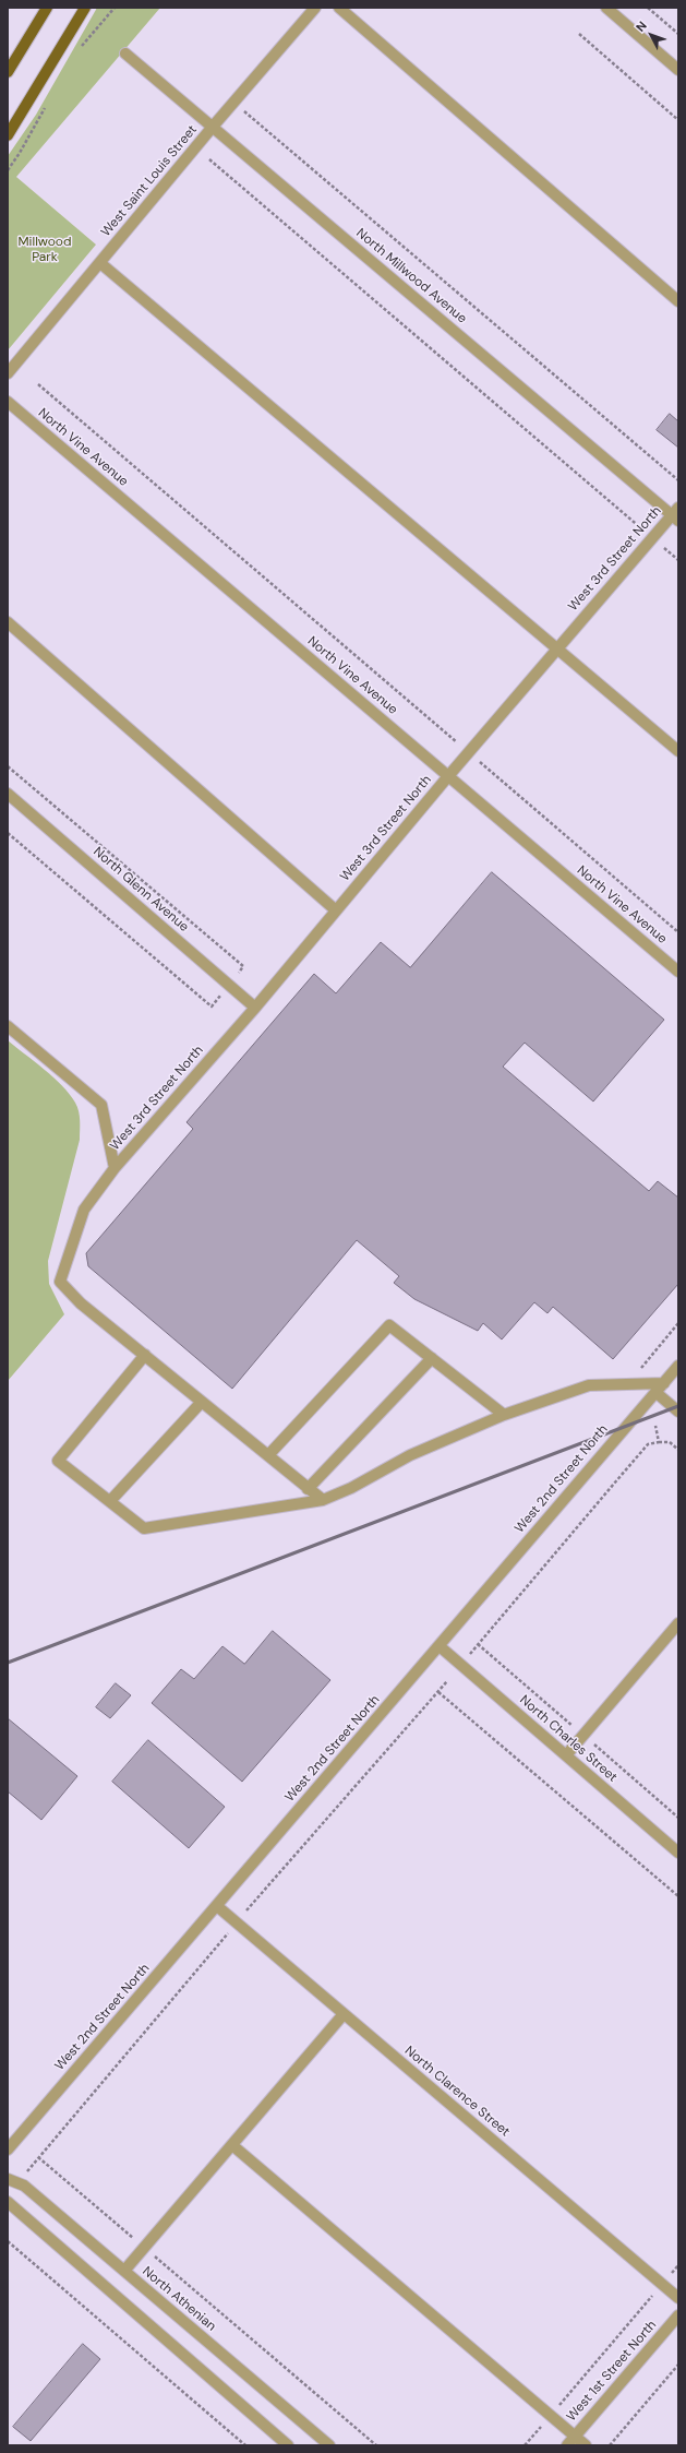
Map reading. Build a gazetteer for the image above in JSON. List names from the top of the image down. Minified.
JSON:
{"streets":{"street":["West Saint Louis Street","North Millwood Avenue","North Vine Avenue","West 3rd Street North","North Glenn Avenue","West 2nd Street North","North Charles Street","North Clarence Street","North Athenian","West 1st Street North"]},"crossings":[["West Saint Louis Street","North Millwood Avenue"],["North Millwood Avenue","West 3rd Street North"],["North Vine Avenue","West 3rd Street North"],["West 3rd Street North","North Glenn Avenue"],["West 2nd Street North","North Charles Street"],["West 2nd Street North","North Clarence Street"]],"parks":["Millwood Park"],"north":"top left"}
